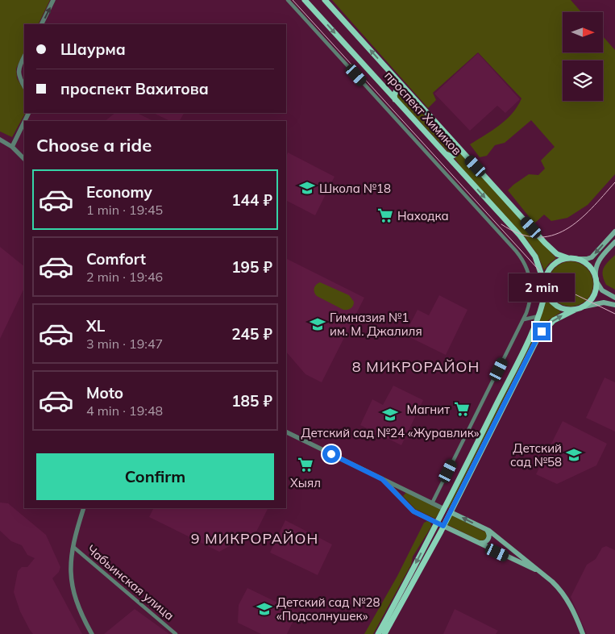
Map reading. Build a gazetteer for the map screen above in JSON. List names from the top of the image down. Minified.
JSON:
{"streets":{"main road":["проспект Химиков"],"street":["Чабьинская улица"]},"districts":["8 МИКРОРАЙОН","9 МИКРОРАЙОН"],"places":{"school or university":["Школа №18","Гимназия №1 им. М. Джалиля","Детский сад №24 «Журавлик»","Детский сад №58","Детский сад №28 «Подсолнушек»"],"supermarket":["Находка","Магнит","Хыял"]},"north":"right","page":{"banner":["Шаурма","проспект Вахитова"],"heading":"Choose a ride","list":[{"name":"Economy","note":"1 min · 19:45","value":"144 ₽"},{"name":"Comfort","note":"2 min · 19:46","value":"195 ₽"},{"name":"XL","note":"3 min · 19:47","value":"245 ₽"},{"name":"Moto","note":"4 min · 19:48","value":"185 ₽"}],"bubble":"2 min","buttons":"Confirm"}}
